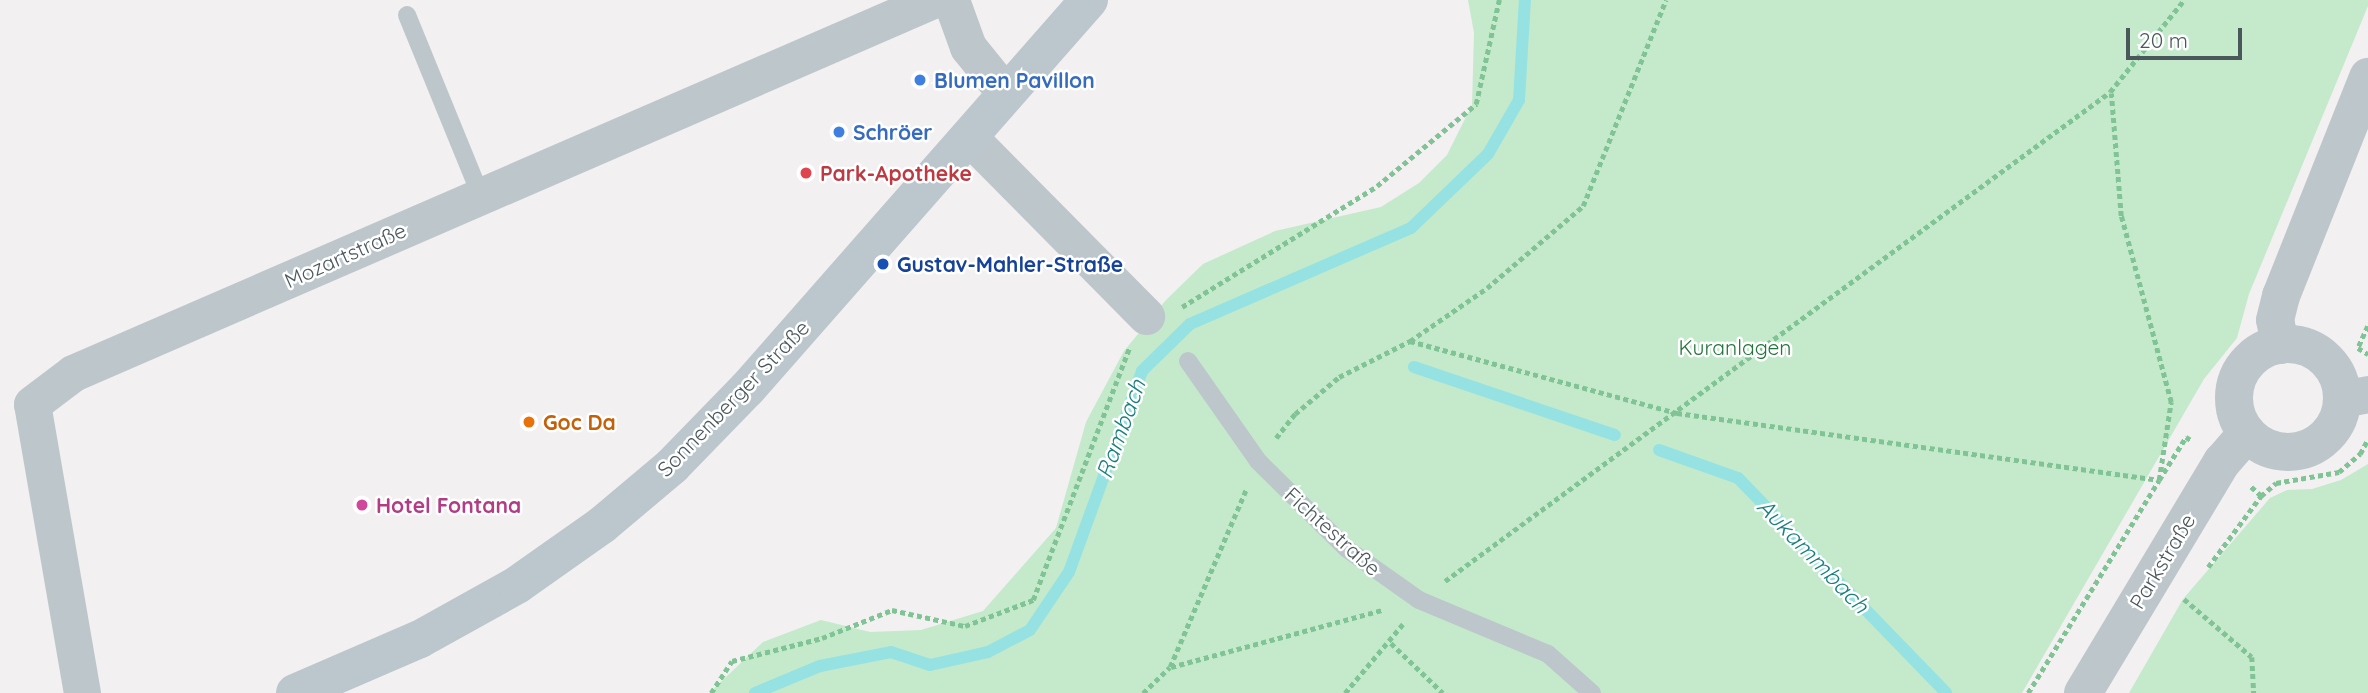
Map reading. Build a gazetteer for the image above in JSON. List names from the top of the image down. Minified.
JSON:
{"streets":{"main road":["Sonnenberger Straße"],"street":["Mozartstraße","Parkstraße"],"lane":["Fichtestraße"]},"water":["Rambach","Aukammbach"],"parks":["Kuranlagen"],"places":["Blumen Pavillon","Schröer","Park-Apotheke","Gustav-Mahler-Straße","Goc Da","Hotel Fontana"],"scale_bar":"20 m"}
